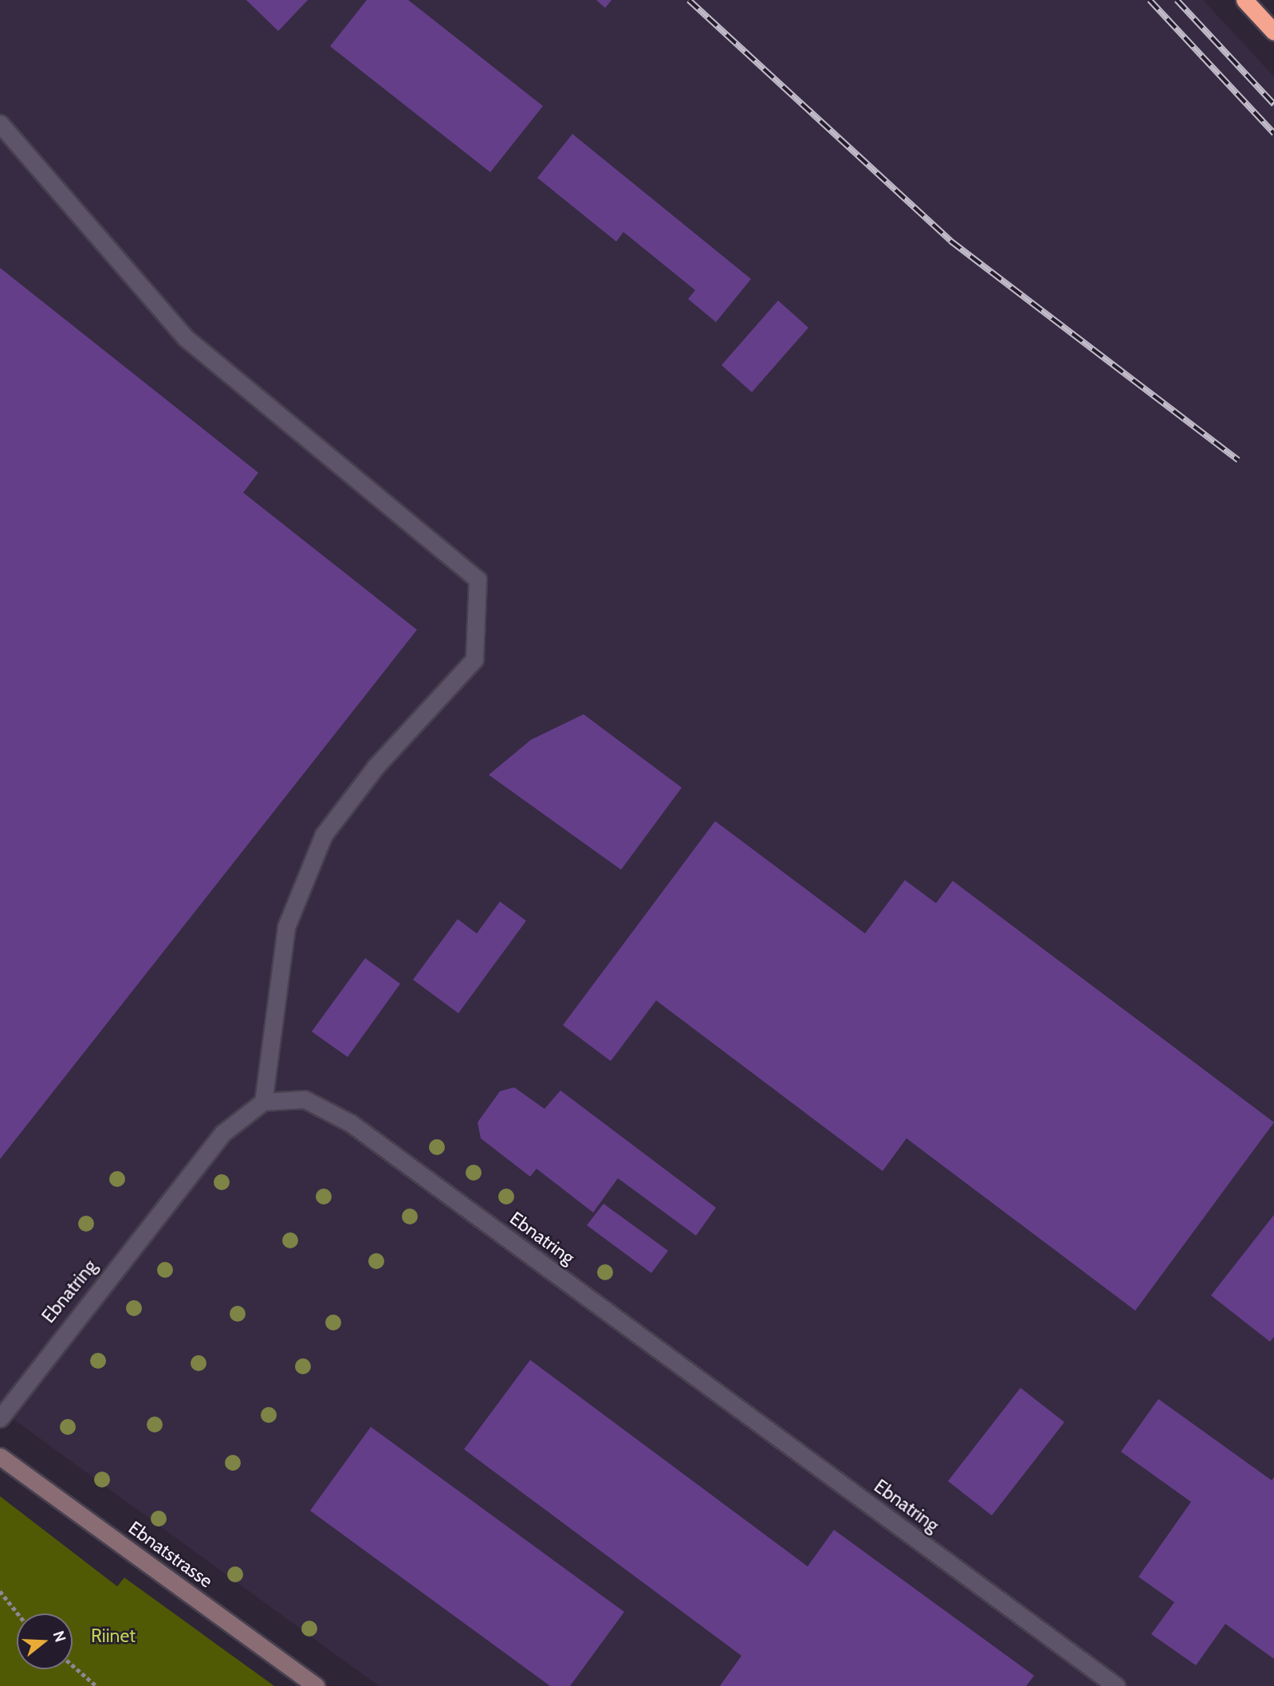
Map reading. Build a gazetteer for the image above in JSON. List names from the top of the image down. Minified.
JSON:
{"streets":{"street":["Ebnatring","Ebnatstrasse"]},"parks":["Riinet"],"north":"right"}
